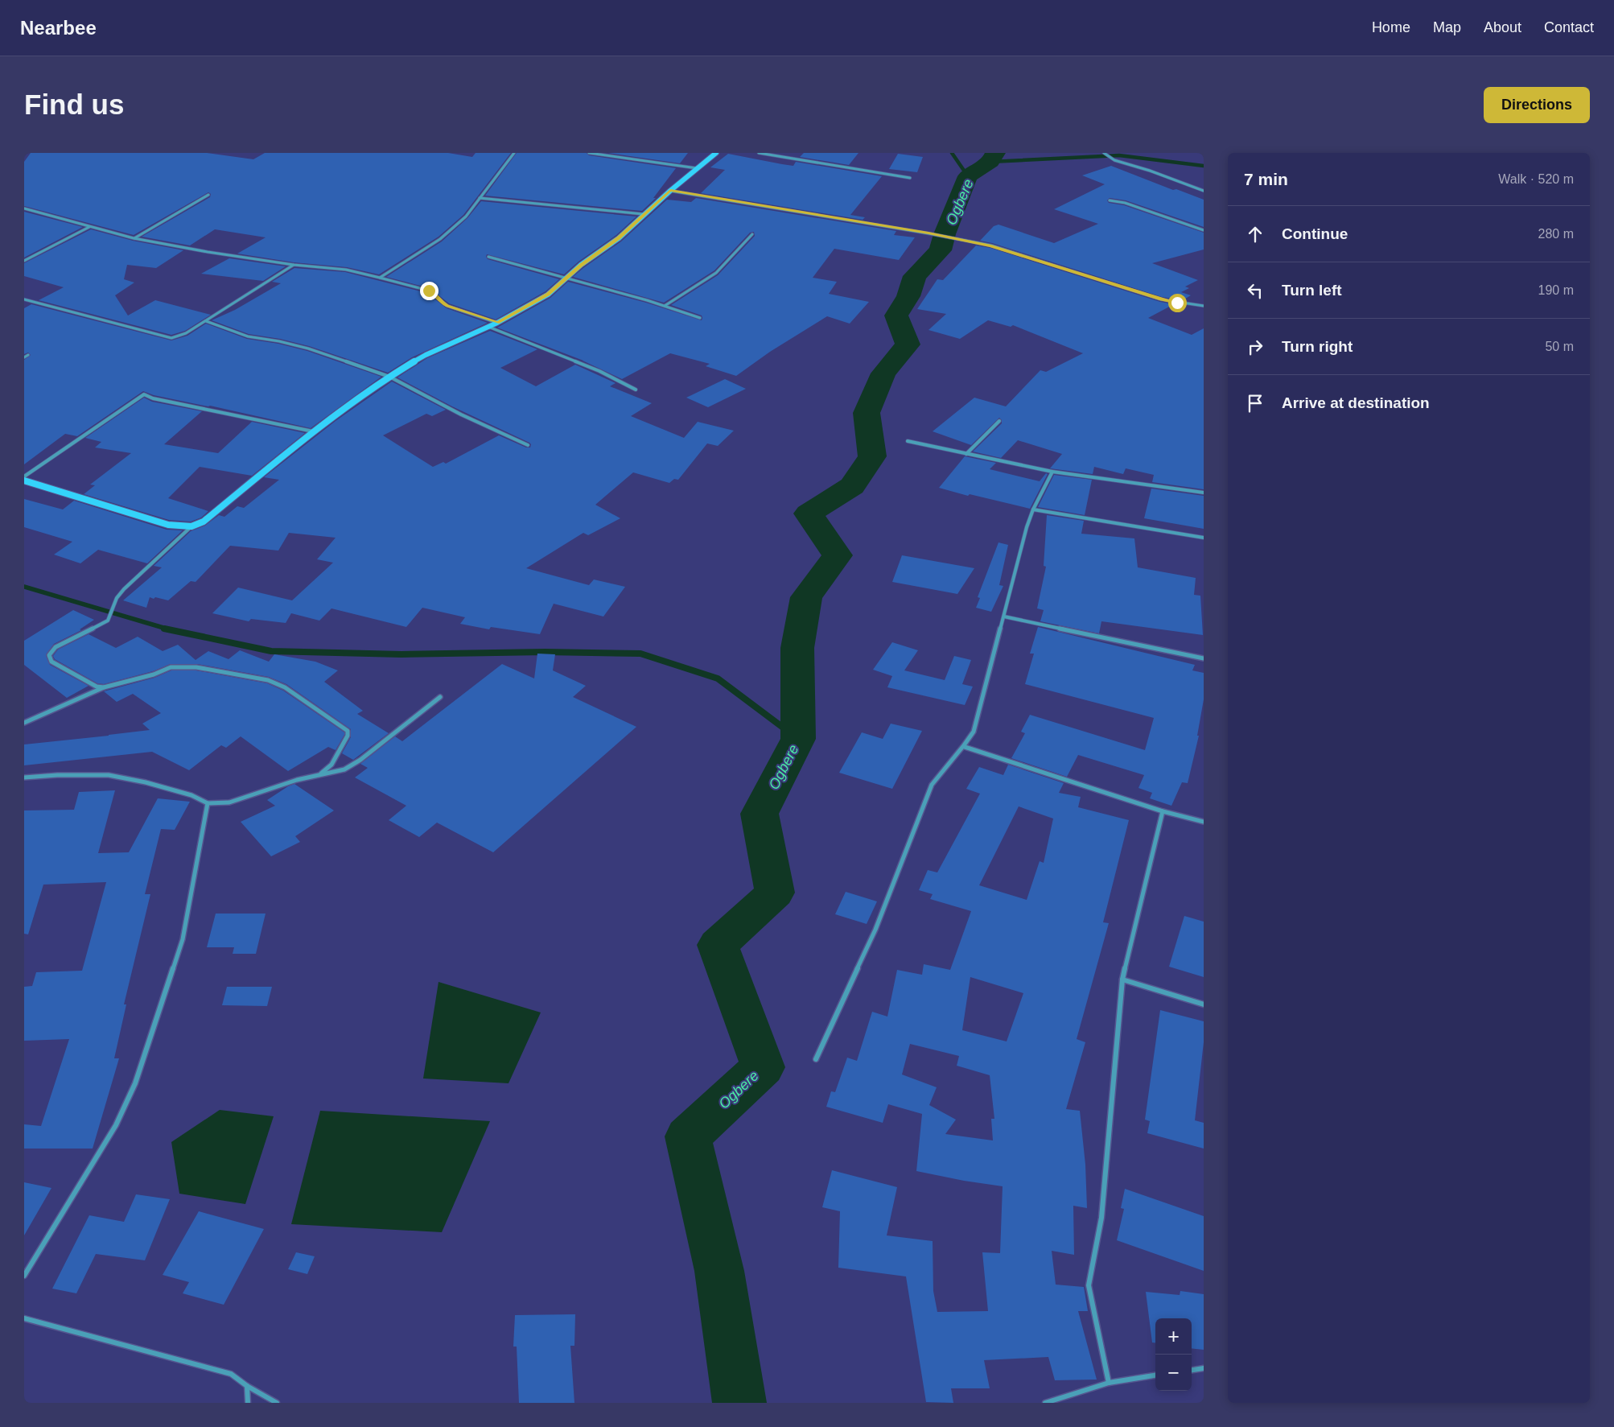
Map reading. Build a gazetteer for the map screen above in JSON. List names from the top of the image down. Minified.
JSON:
{"water":["Ogbere"],"page":{"header":"Nearbee","nav":["Home","Map","About","Contact"],"buttons":"Directions","title":"Find us","heading":["7 min","Walk · 520 m"],"list":[["Continue","280 m"],["Turn left","190 m"],["Turn right","50 m"],"Arrive at destination"],"map_buttons":["+","−"]}}
